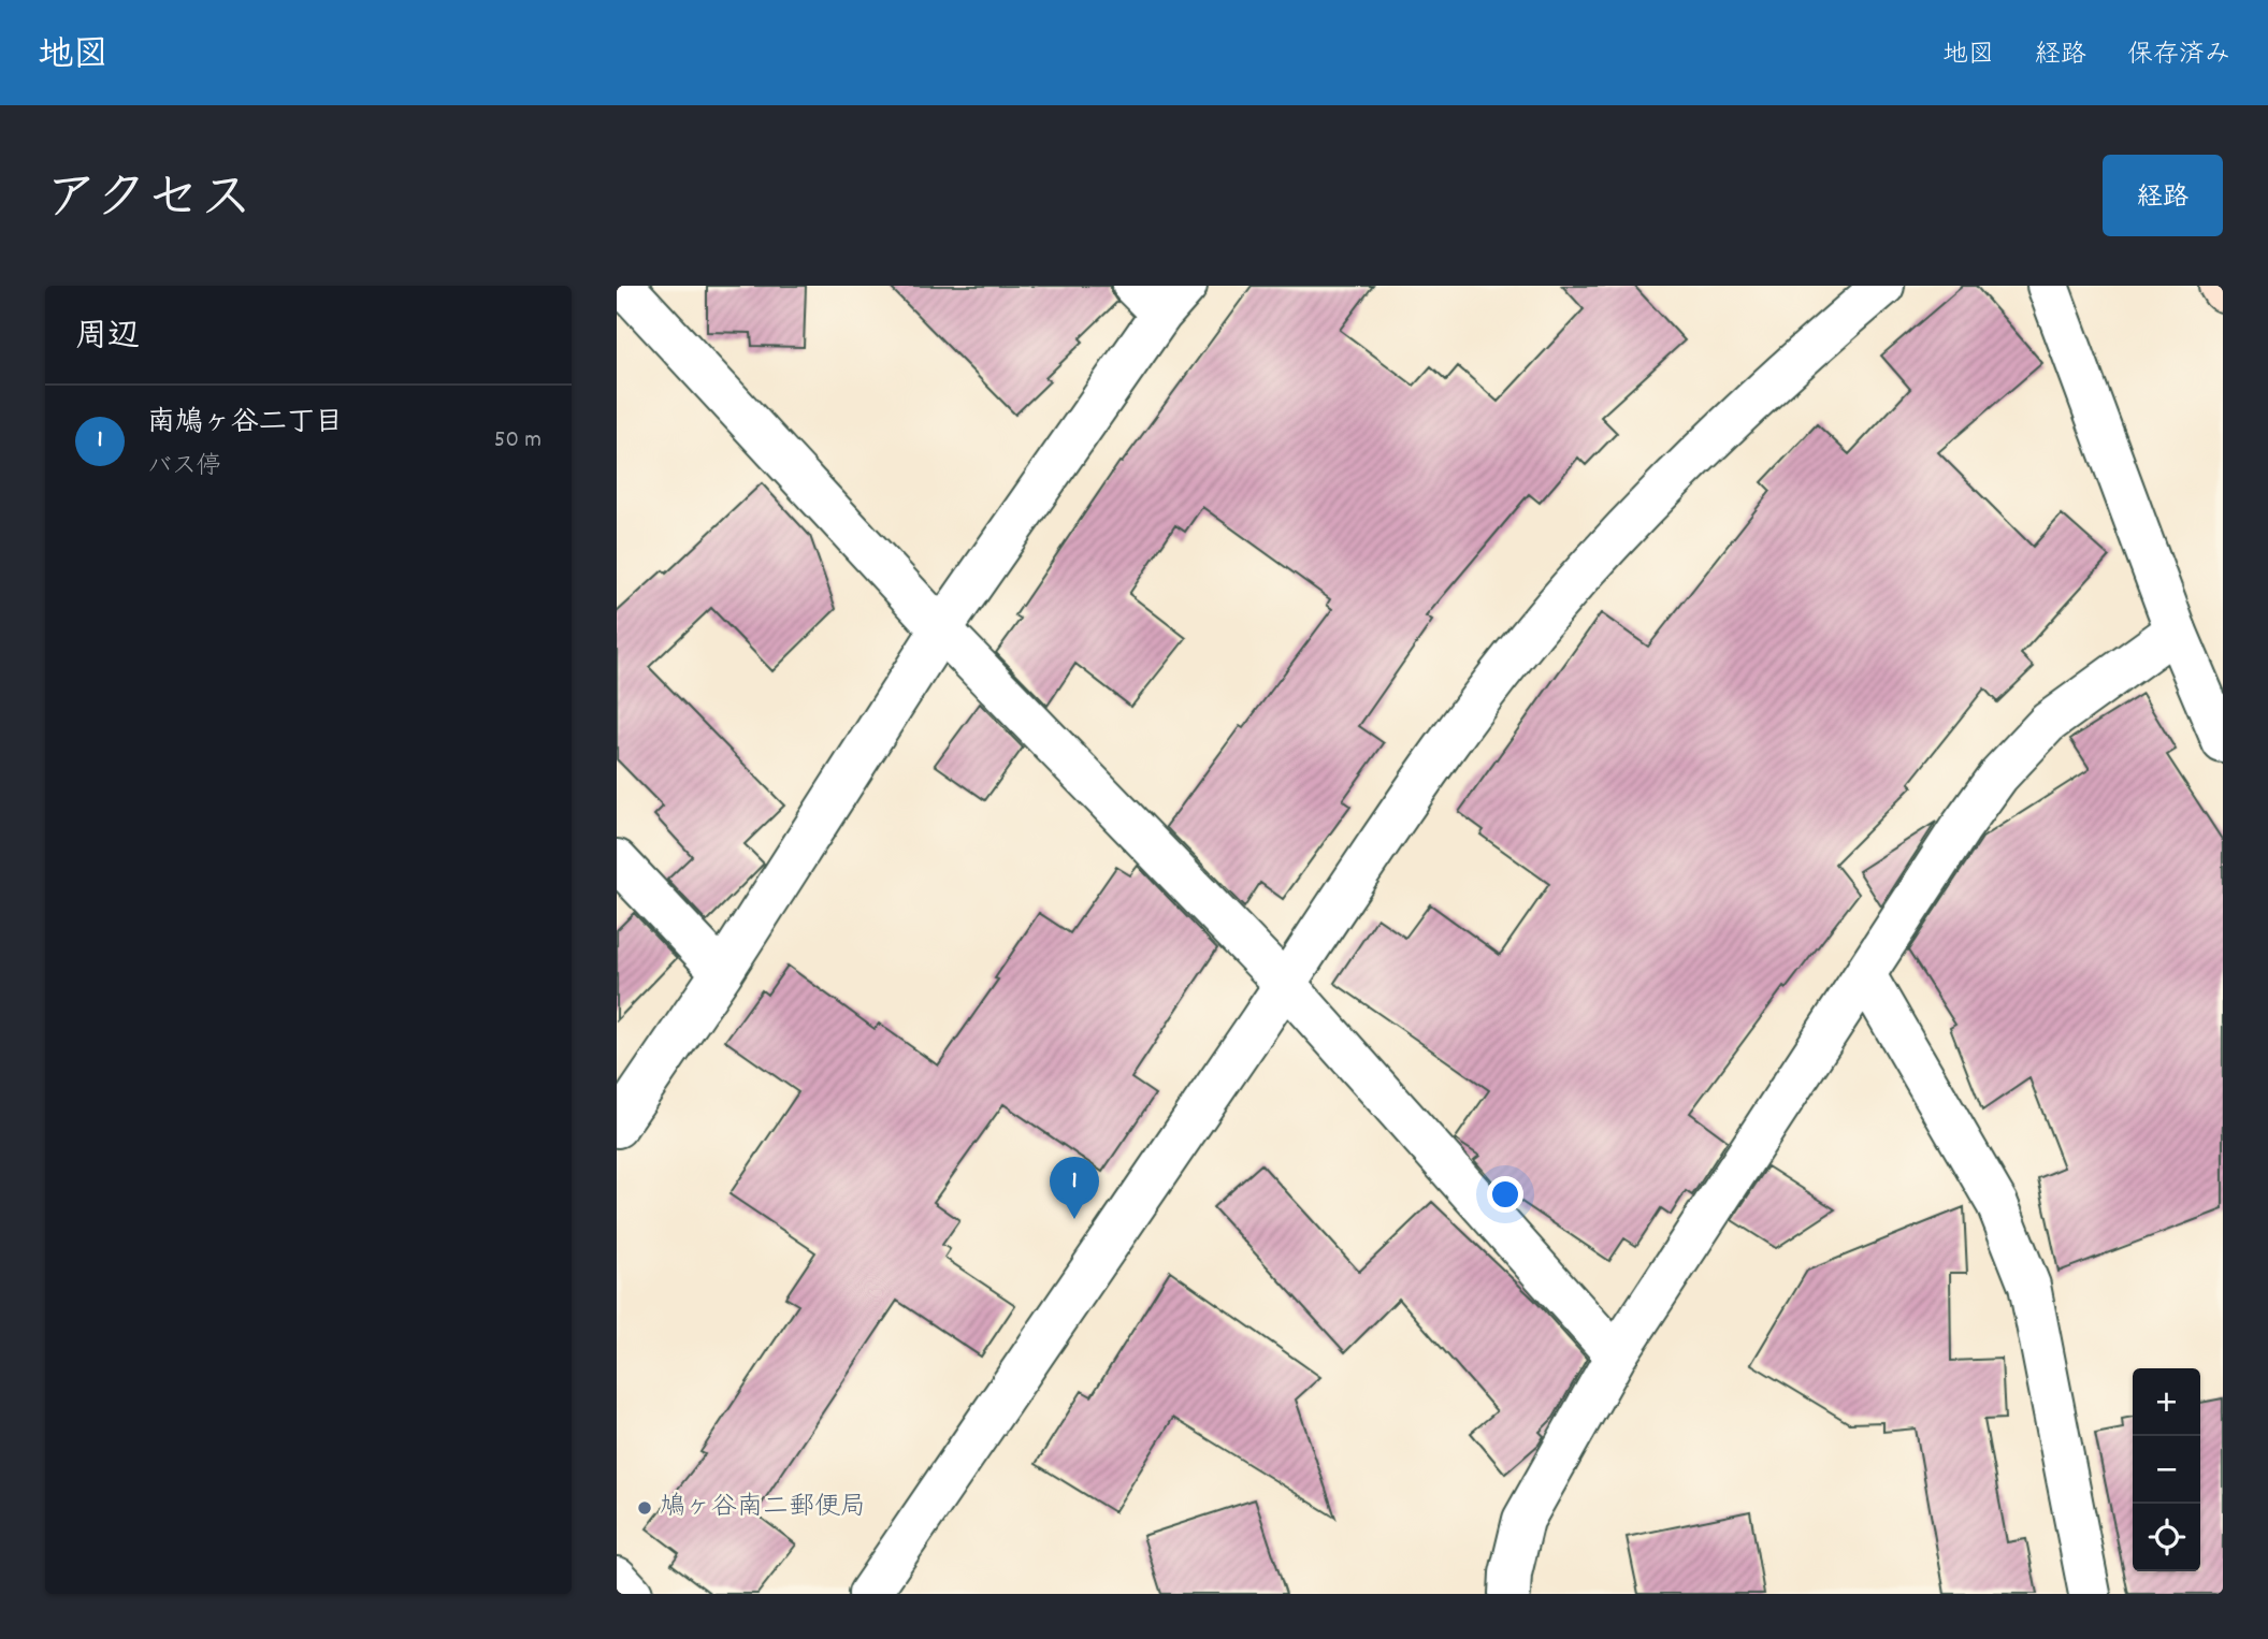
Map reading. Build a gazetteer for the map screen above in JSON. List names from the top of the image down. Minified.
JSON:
{"places":["鳩ヶ谷南二郵便局"],"page":{"header":"地図","nav":["地図","経路","保存済み"],"title":"アクセス","buttons":"経路","heading":"周辺","list":[{"mark":"1","name":"南鳩ヶ谷二丁目","note":"バス停","value":"50 m"}],"pins":"1","map_buttons":["+","−"]}}
